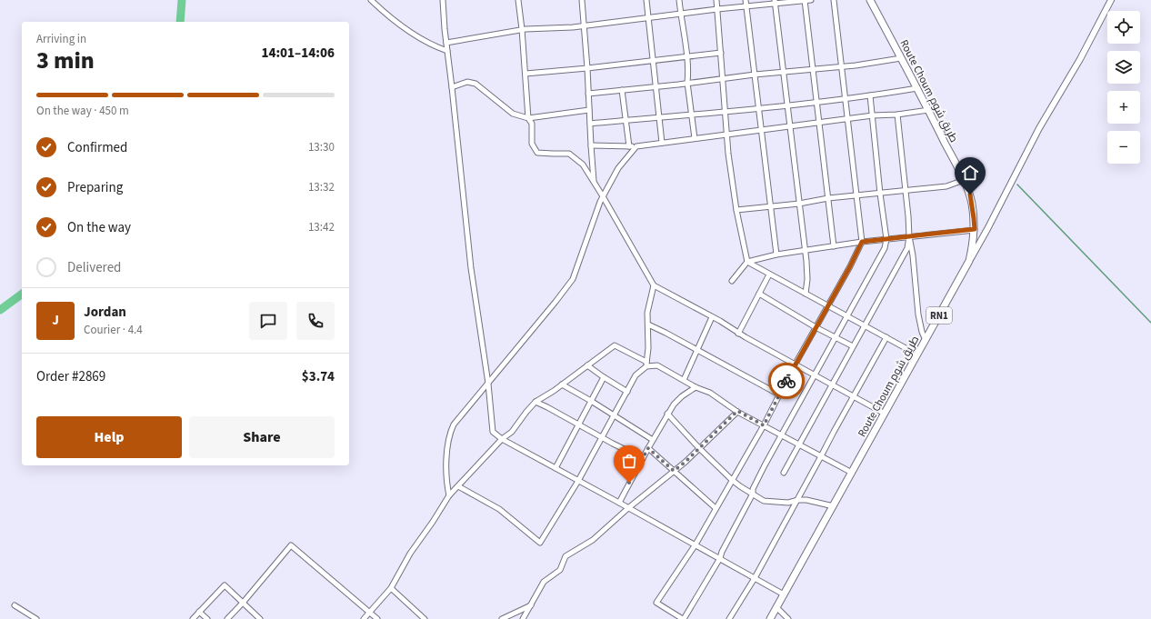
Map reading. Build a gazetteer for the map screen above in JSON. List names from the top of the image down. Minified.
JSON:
{"streets":{"highway":["Route Choum طريق شوم","RN1"]},"page":{"map_buttons":["+","−"],"heading":["3 min","Arriving in","14:01–14:06"],"panel":["Jordan","Courier · 4.4","Order #2869","$3.74"],"bar":"On the way · 450 m","list":[["Confirmed","13:30"],["Preparing","13:32"],["On the way","13:42"],"Delivered"],"round":"J","buttons":["Help","Share"]}}
